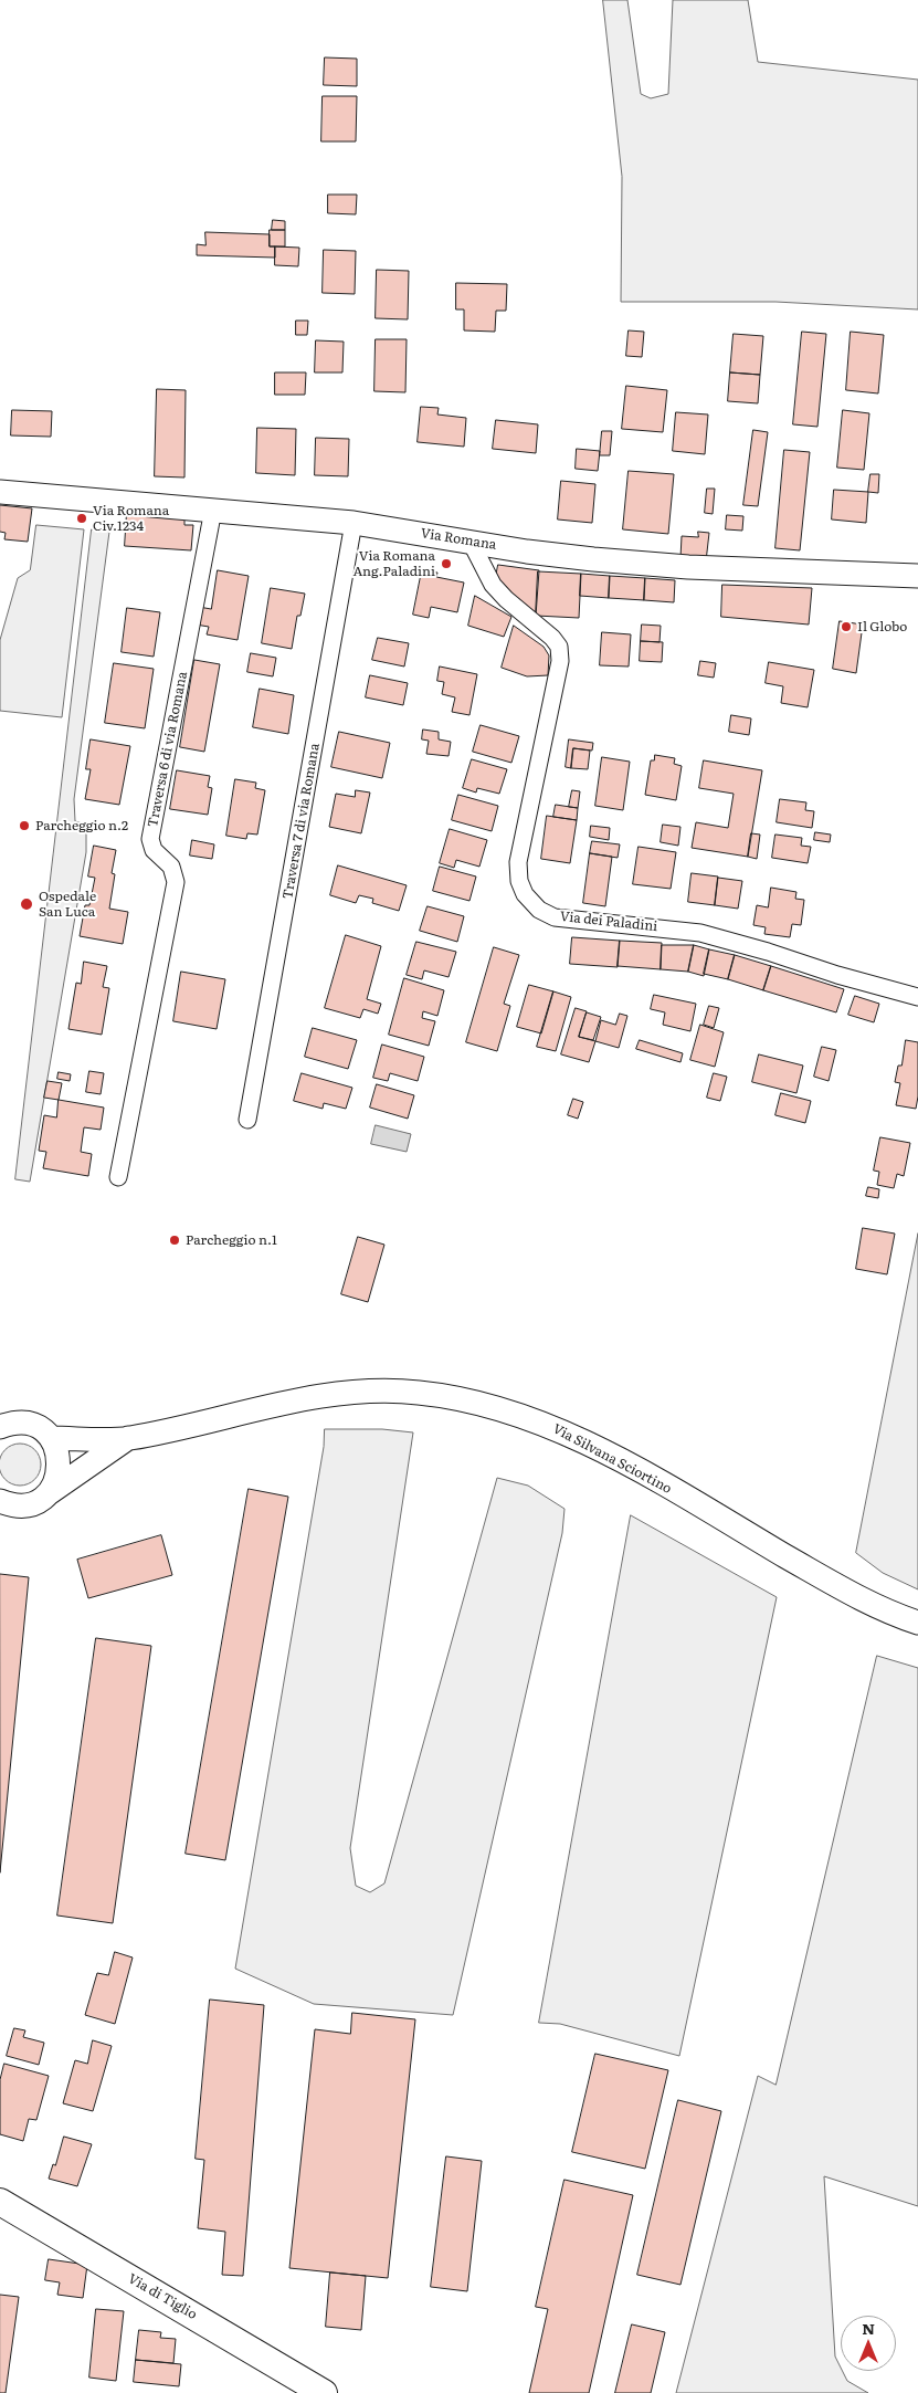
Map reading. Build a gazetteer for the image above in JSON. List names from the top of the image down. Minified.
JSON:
{"streets":{"main road":["Via di Tiglio"],"street":["Via Romana","Traversa 6 di via Romana","Traversa 7 di via Romana","Via dei Paladini","Via Silvana Sciortino"]},"crossings":[["Via Romana","Traversa 6 di via Romana"],["Via Romana","Traversa 7 di via Romana"],["Via Romana","Via dei Paladini"]],"places":["Via Romana Civ.1234","Via Romana Ang.Paladini","Il Globo","Parcheggio n.2","Ospedale San Luca","Parcheggio n.1"],"north":"top"}
